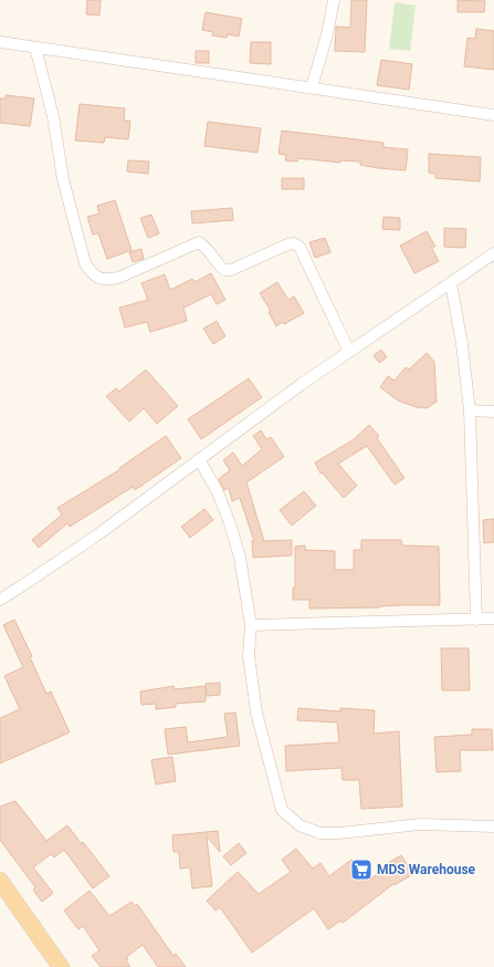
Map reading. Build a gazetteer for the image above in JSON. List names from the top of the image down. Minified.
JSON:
{"places":{"supermarket":["MDS Warehouse"]}}
